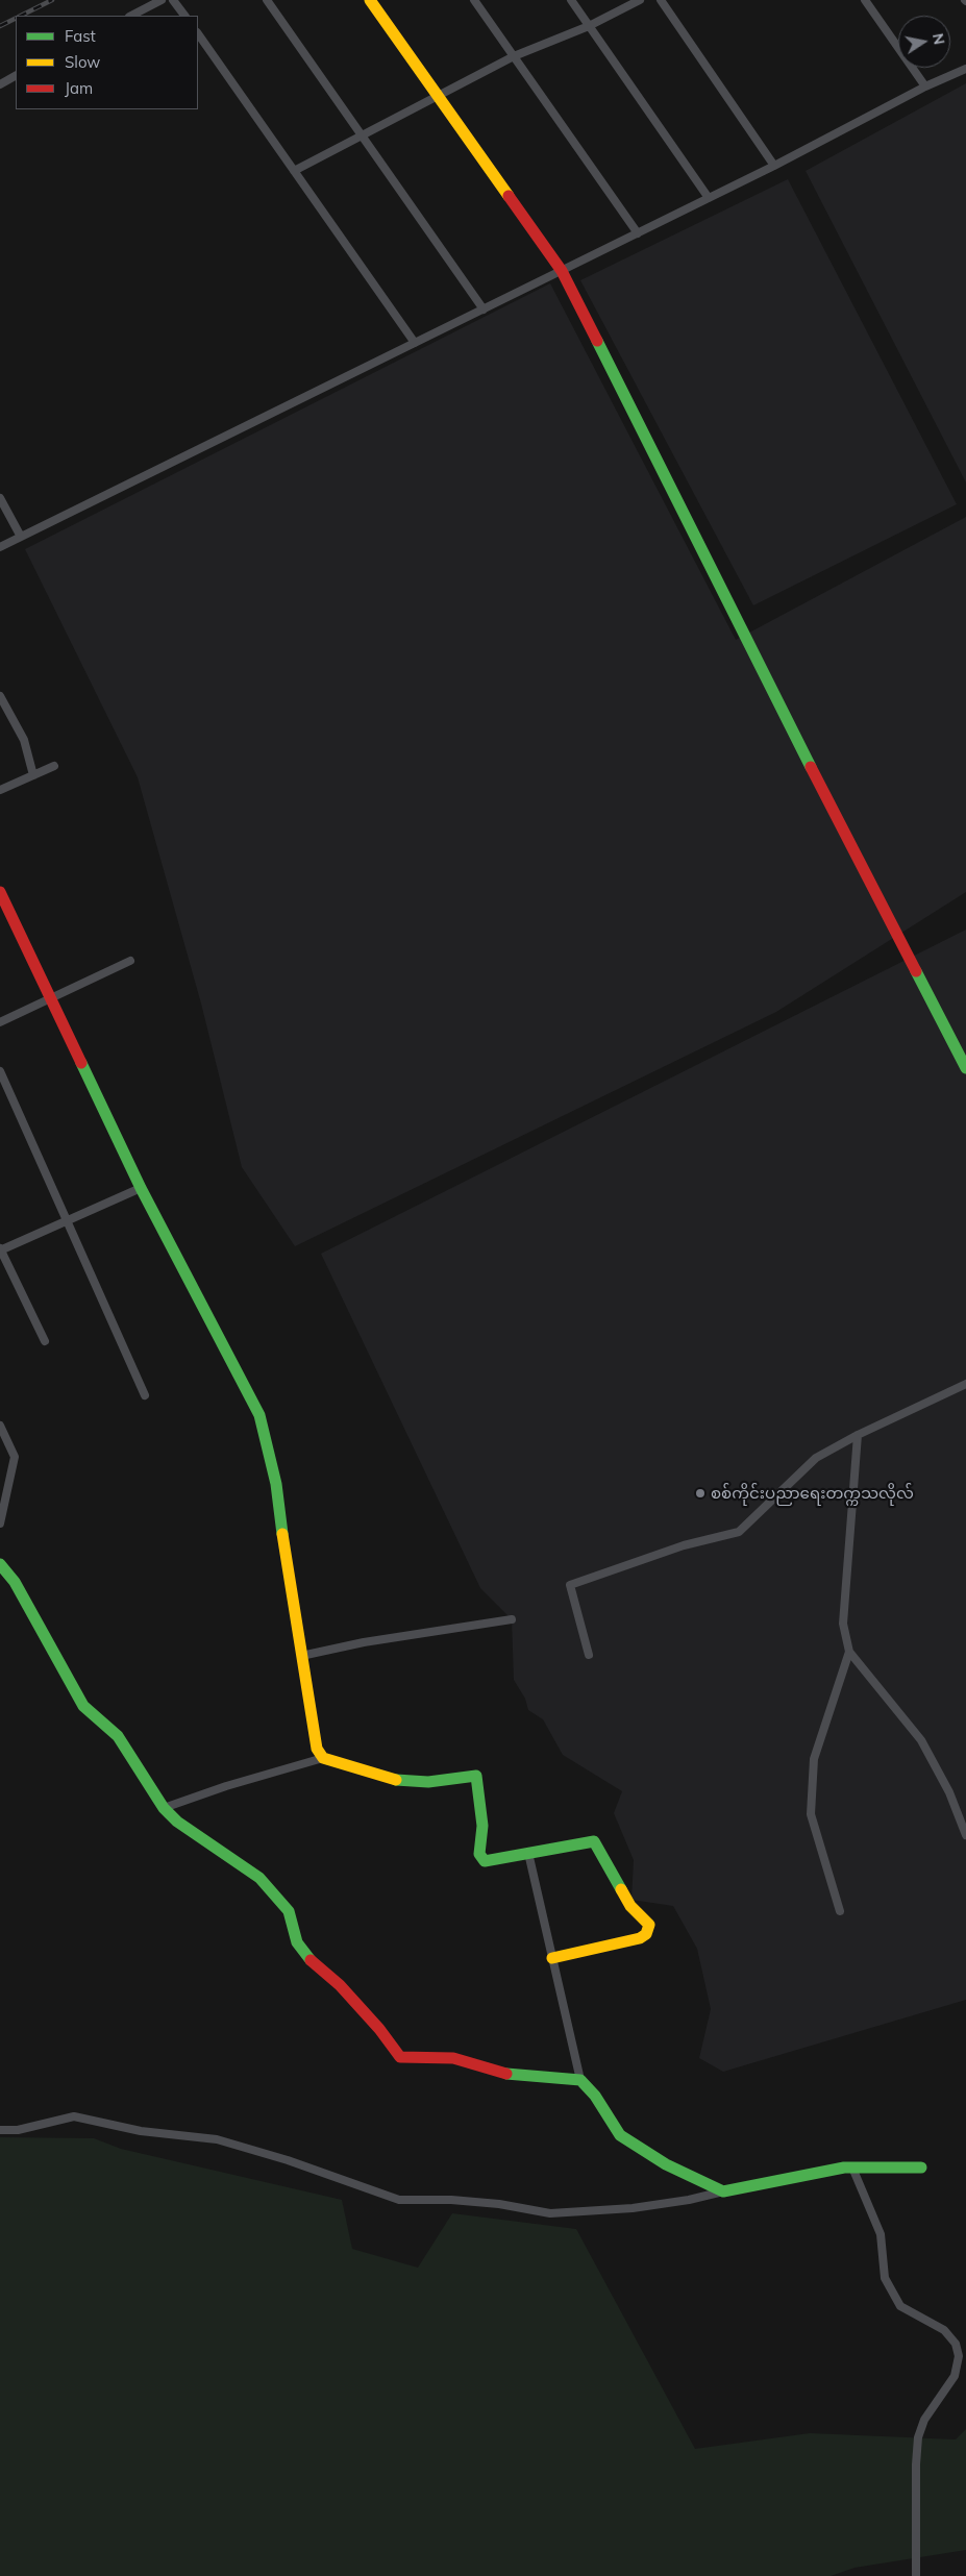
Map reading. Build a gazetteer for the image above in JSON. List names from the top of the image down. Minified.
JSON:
{"places":["စစ်ကိုင်းပညာရေးတက္ကသလိုလ်"],"legend":["Fast","Slow","Jam"],"north":"right"}
